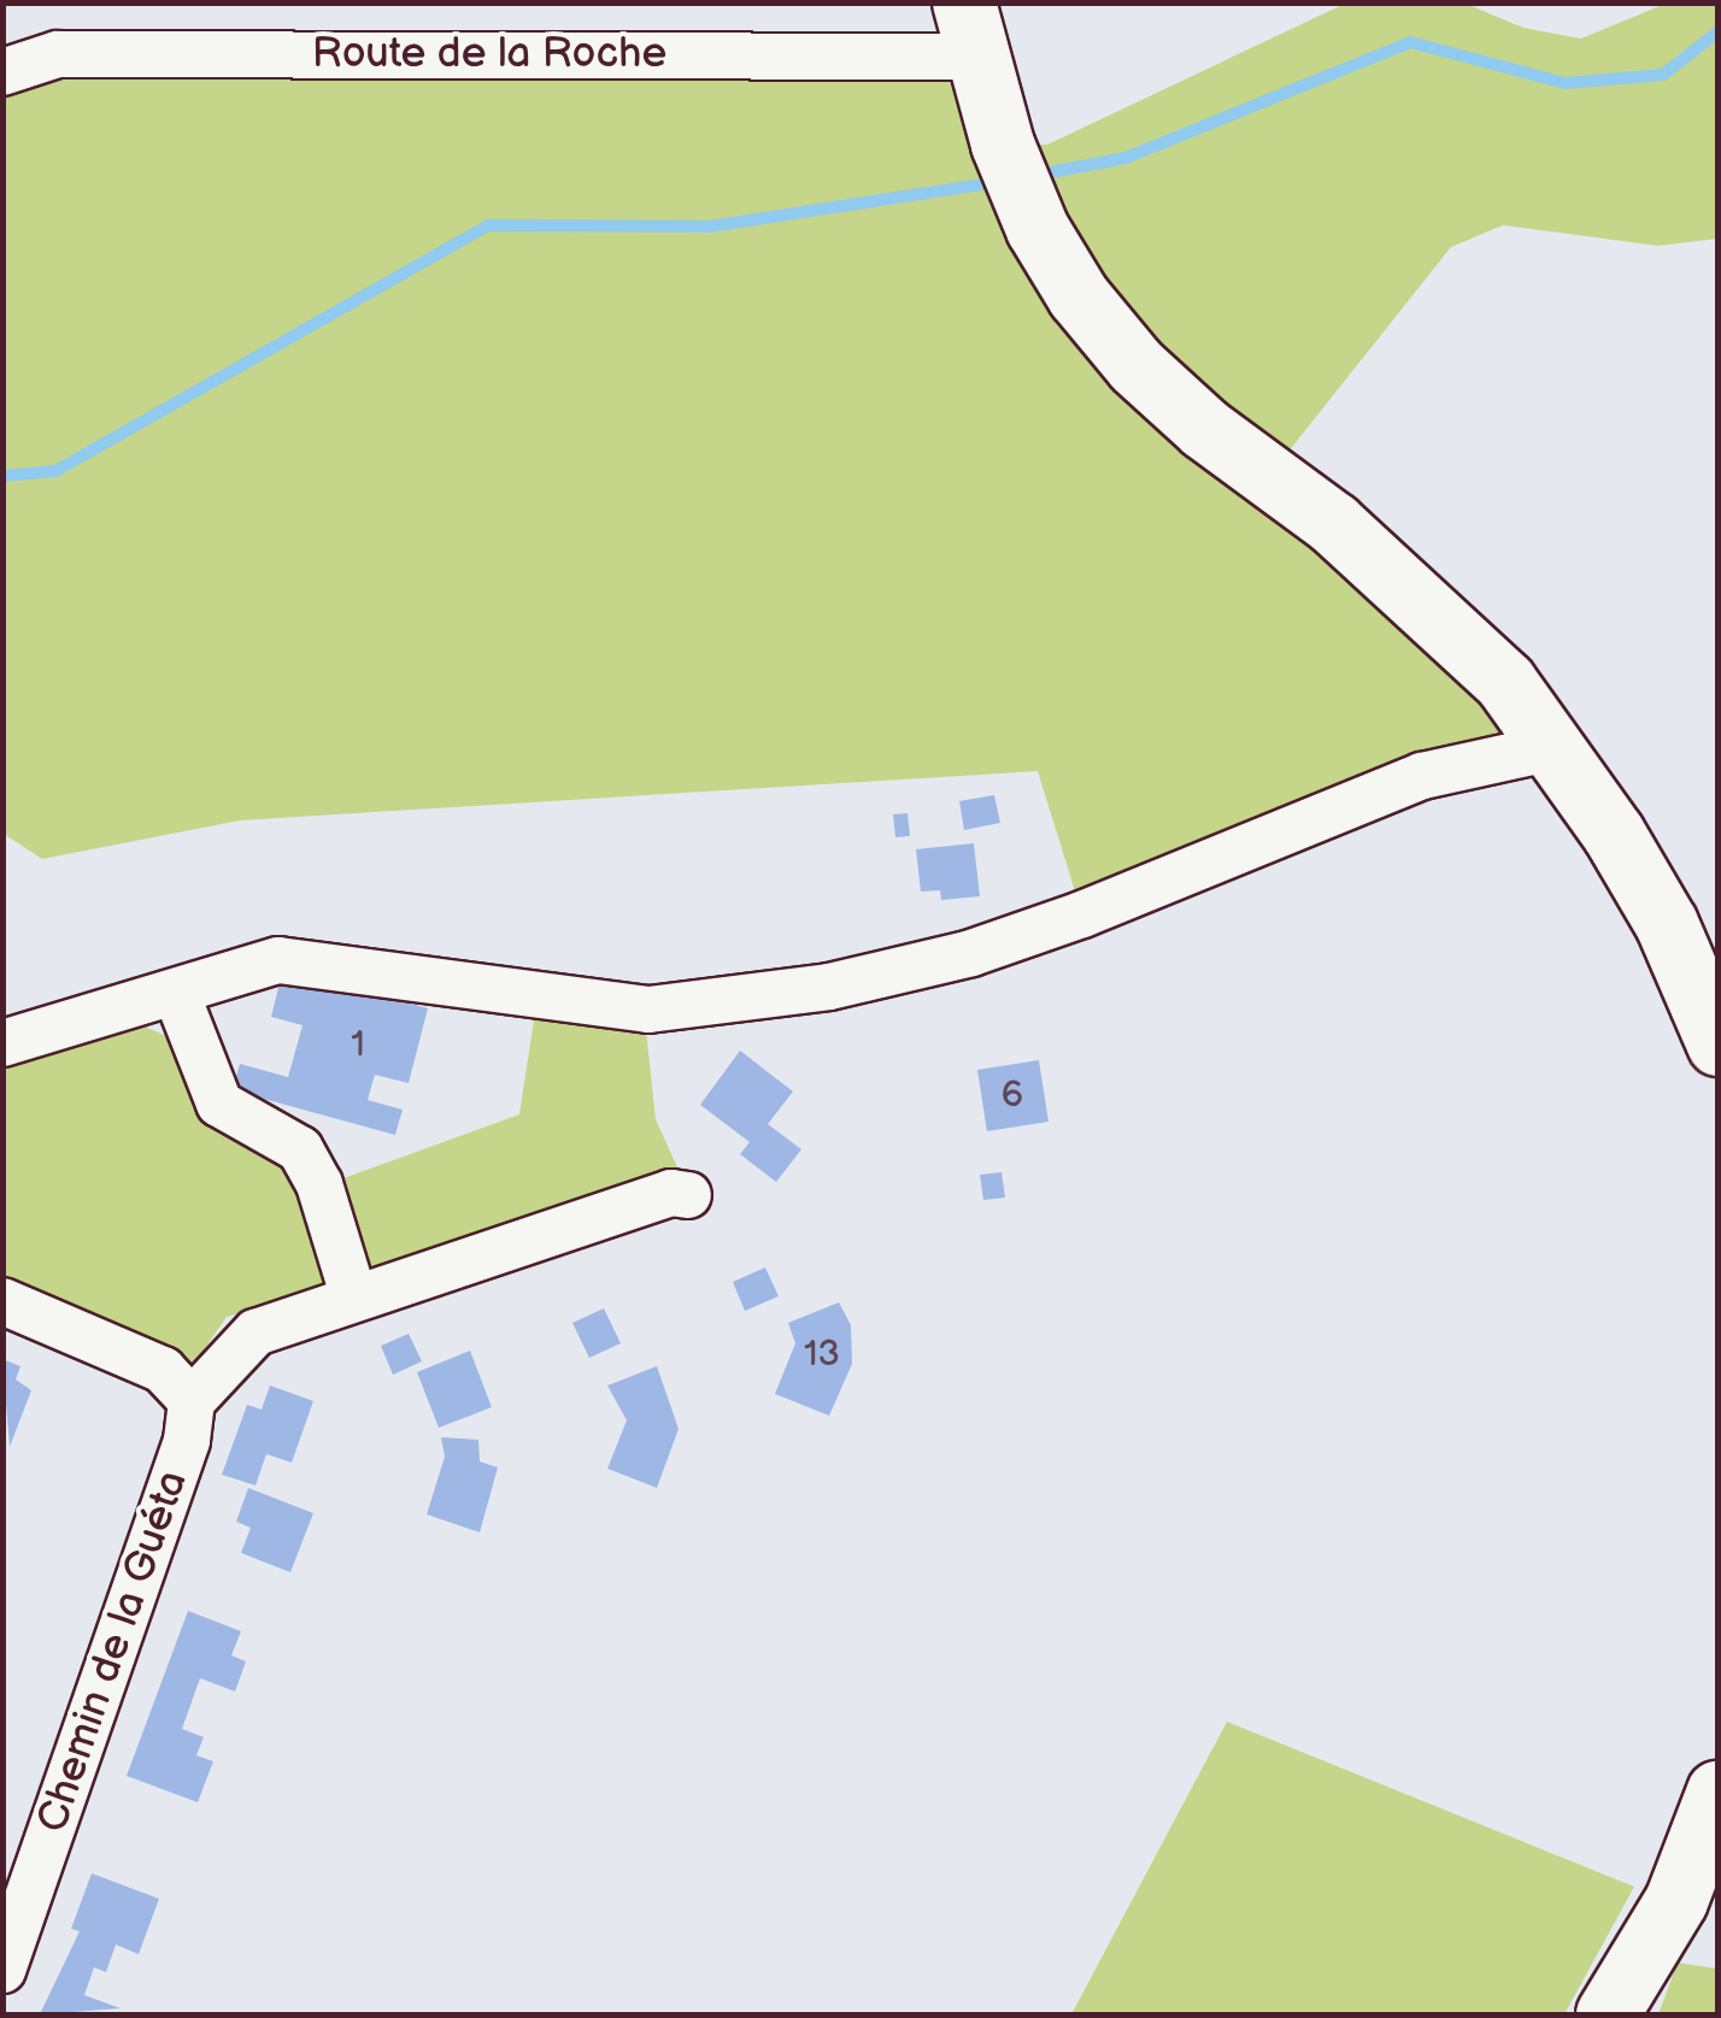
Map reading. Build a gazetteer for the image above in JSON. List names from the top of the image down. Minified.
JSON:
{"streets":{"street":["Route de la Roche","Chemin de la Guéta"]},"house_numbers":["1","6","13"]}
